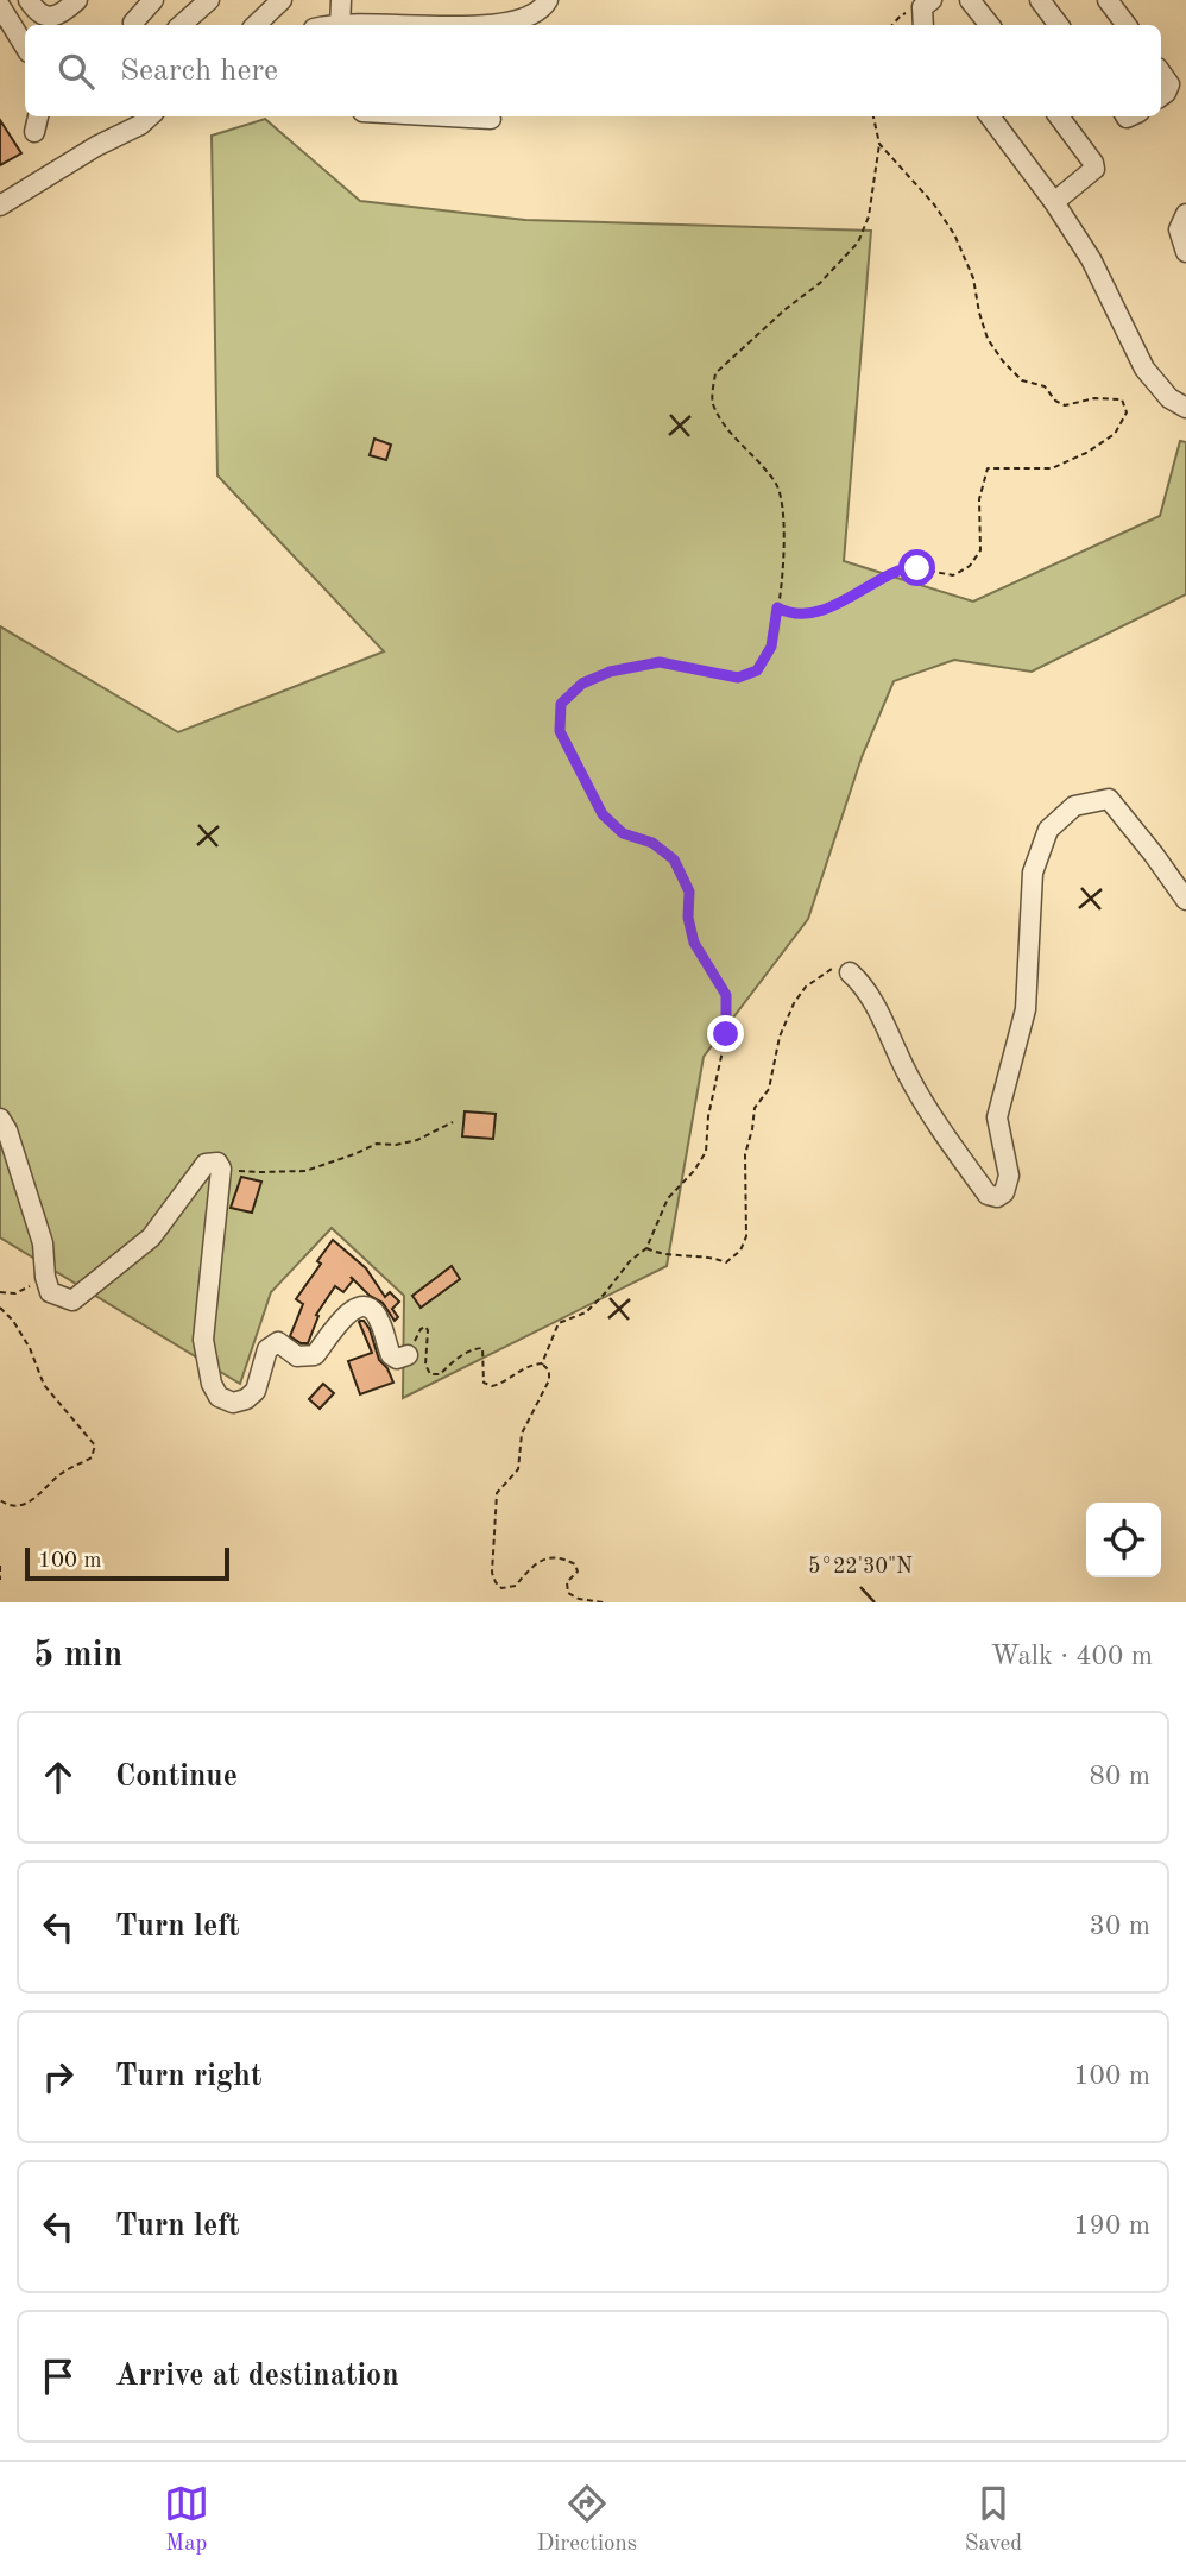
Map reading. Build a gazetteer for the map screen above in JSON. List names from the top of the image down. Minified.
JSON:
{"scale_bar":"100 m","page":{"search":"Search here","scale":"100 m","heading":["5 min","Walk · 400 m"],"list":[["Continue","80 m"],["Turn left","30 m"],["Turn right","100 m"],["Turn left","190 m"],"Arrive at destination"],"nav":["Map","Directions","Saved"]},"coordinates":["5°22'30\"N"]}
